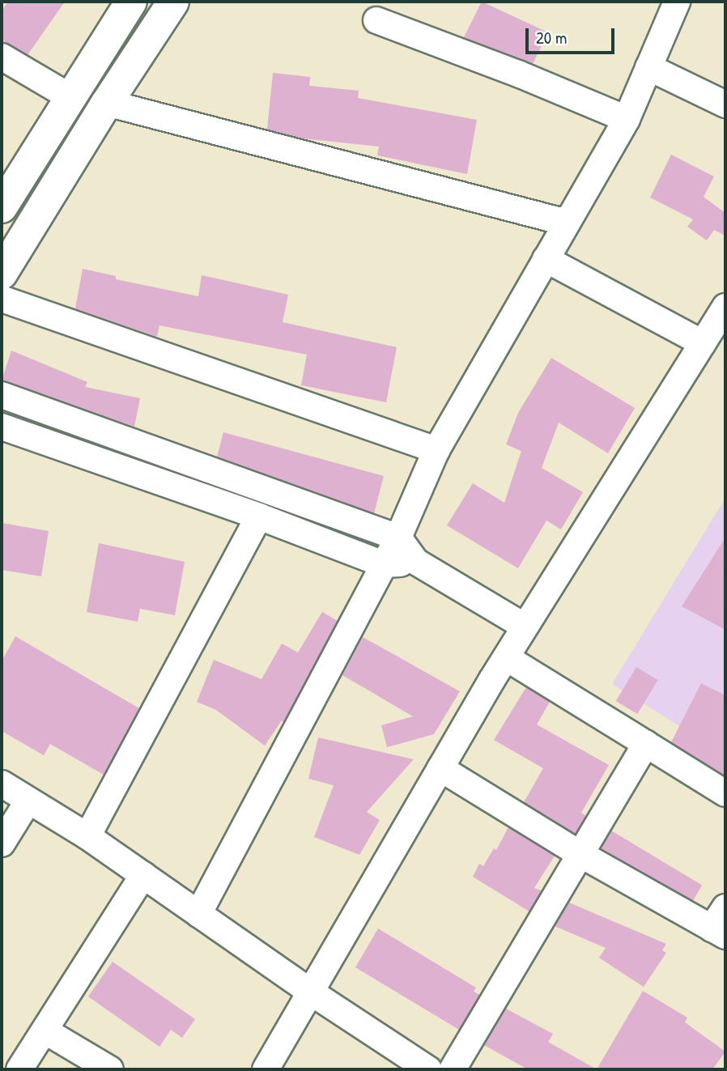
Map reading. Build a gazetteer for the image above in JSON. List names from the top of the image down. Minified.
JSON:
{"scale_bar":"20 m"}
